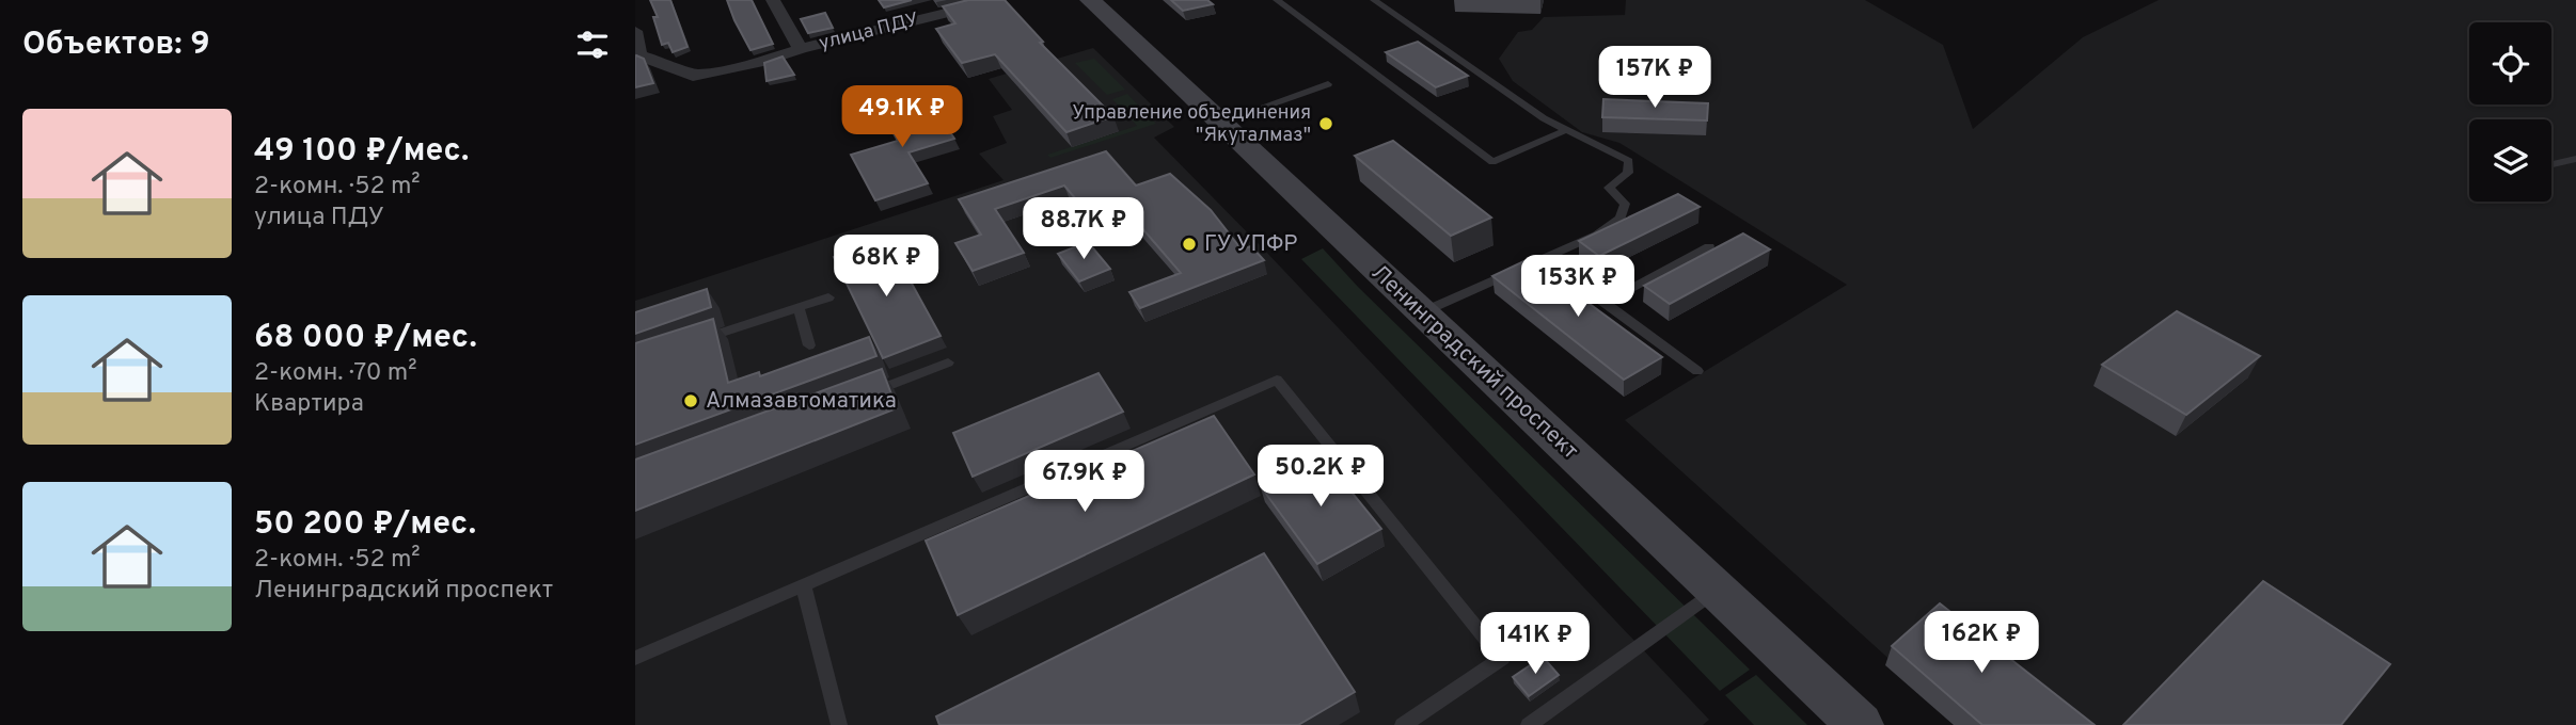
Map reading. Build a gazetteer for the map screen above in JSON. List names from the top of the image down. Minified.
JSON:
{"streets":{"main road":["Ленинградский проспект"],"street":["улица ПДУ"]},"places":["Управление объединения \"Якуталмаз\"","ГУ УПФР","Алмазавтоматика"],"page":{"heading":"Объектов: 9","price":["157K ₽","49.1K ₽","88.7K ₽","68K ₽","153K ₽","50.2K ₽","67.9K ₽","162K ₽","141K ₽"],"list":[{"name":"49 100 ₽/мес.","note":"2-комн. · 52 m² · улица ПДУ"},{"name":"68 000 ₽/мес.","note":"2-комн. · 70 m² · Квартира"},{"name":"50 200 ₽/мес.","note":"2-комн. · 52 m² · Ленинградский проспект"}]}}
